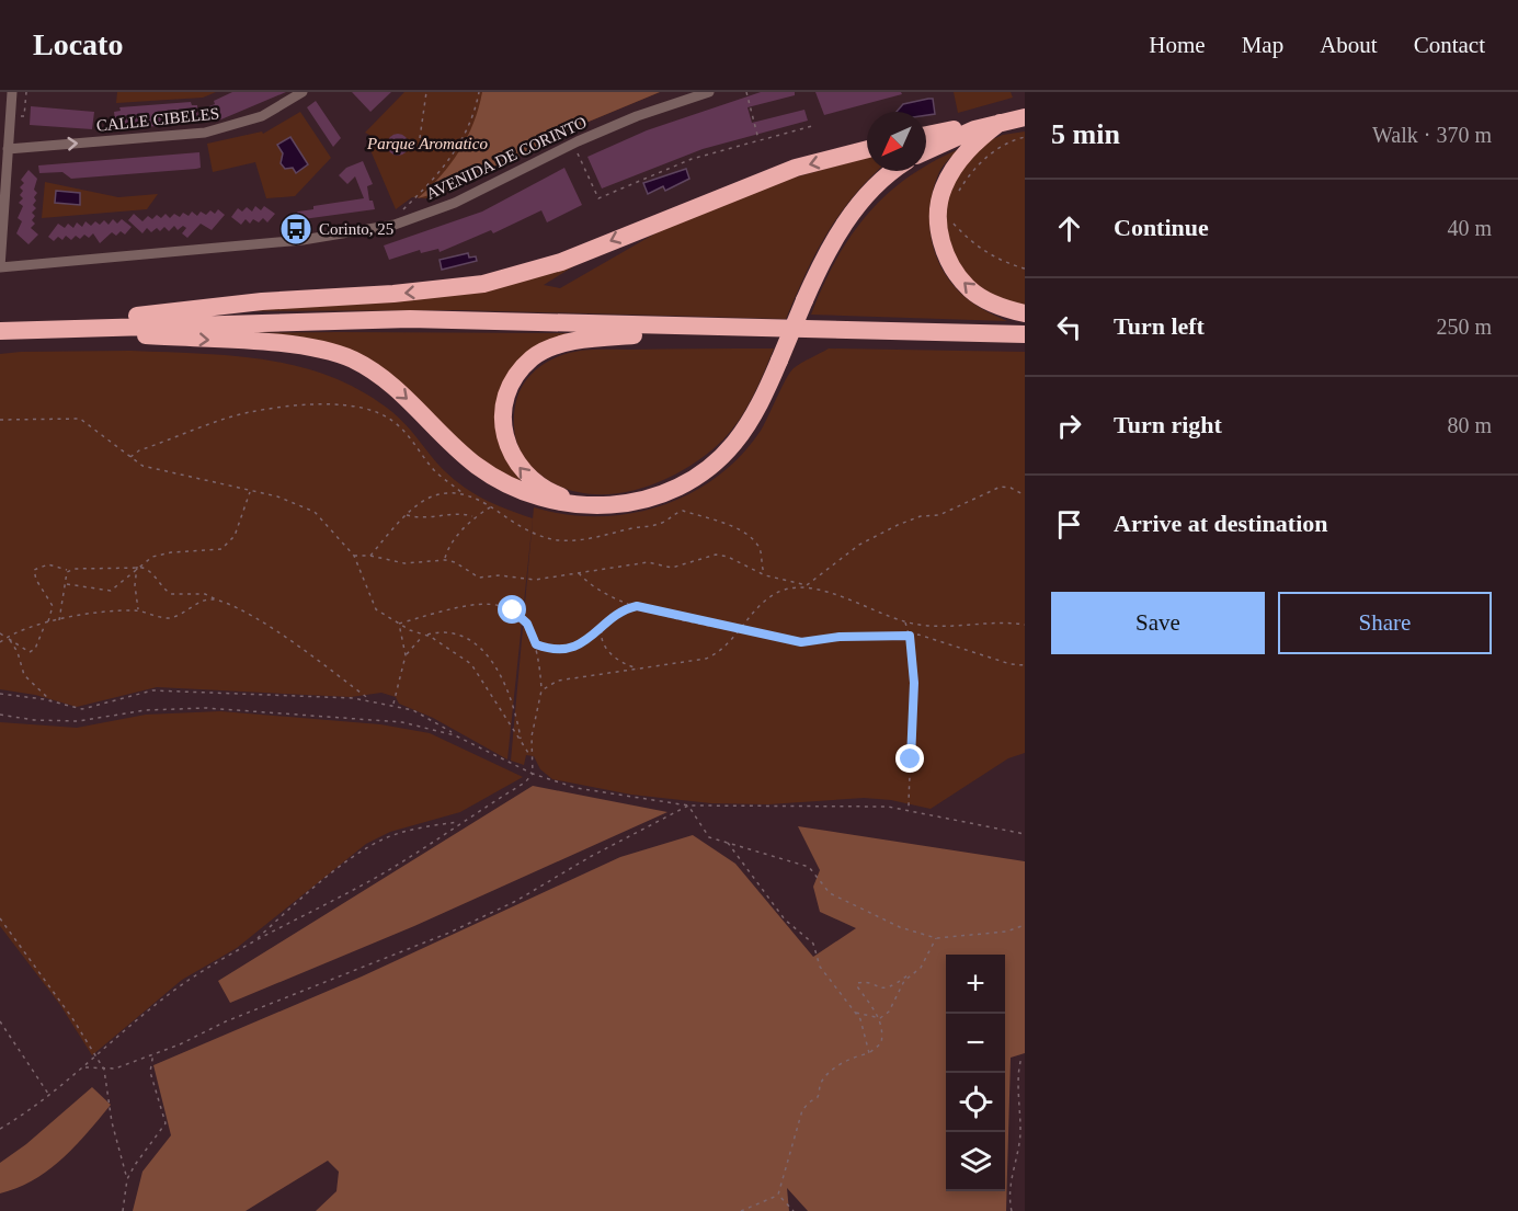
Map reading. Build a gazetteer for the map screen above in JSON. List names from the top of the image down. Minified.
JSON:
{"streets":{"street":["CALLE CIBELES","AVENIDA DE CORINTO"]},"one_way":["CALLE CIBELES"],"parks":["Parque Aromatico"],"places":{"bus stop":["Corinto, 25"]},"north":"bottom left","page":{"header":"Locato","nav":["Home","Map","About","Contact"],"heading":["5 min","Walk · 370 m"],"list":[["Continue","40 m"],["Turn left","250 m"],["Turn right","80 m"],"Arrive at destination"],"buttons":["Save","Share"],"map_buttons":["+","−"]}}
